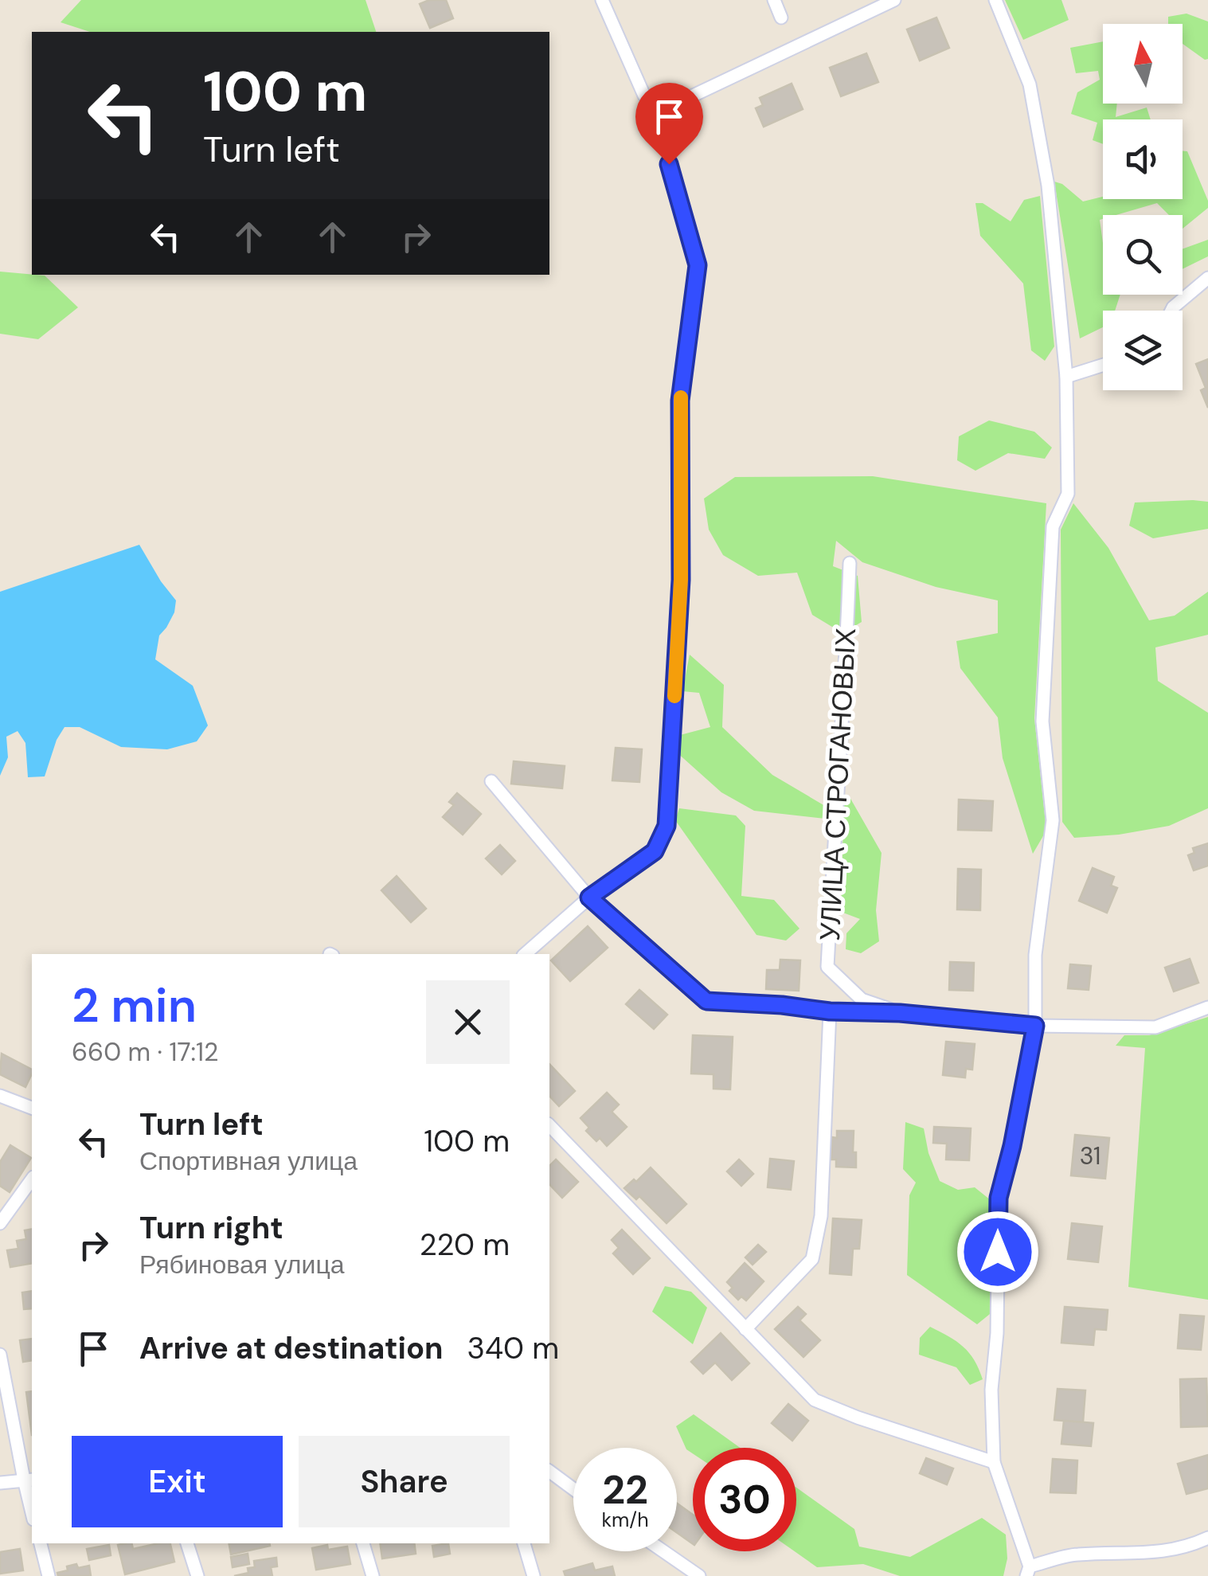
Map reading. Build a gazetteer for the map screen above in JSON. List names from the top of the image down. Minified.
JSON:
{"streets":{"street":["УЛИЦА СТРОГАНОВЫХ"]},"house_numbers":["31"],"north":"top","page":{"turn":["100 m","Turn left"],"heading":["2 min","660 m · 17:12"],"list":[{"name":"Turn left","note":"Спортивная улица","value":"100 m"},{"name":"Turn right","note":"Рябиновая улица","value":"220 m"},{"name":"Arrive at destination","value":"340 m"}],"buttons":["Exit","Share"],"speed":"22 km/h","limit":"30"}}
